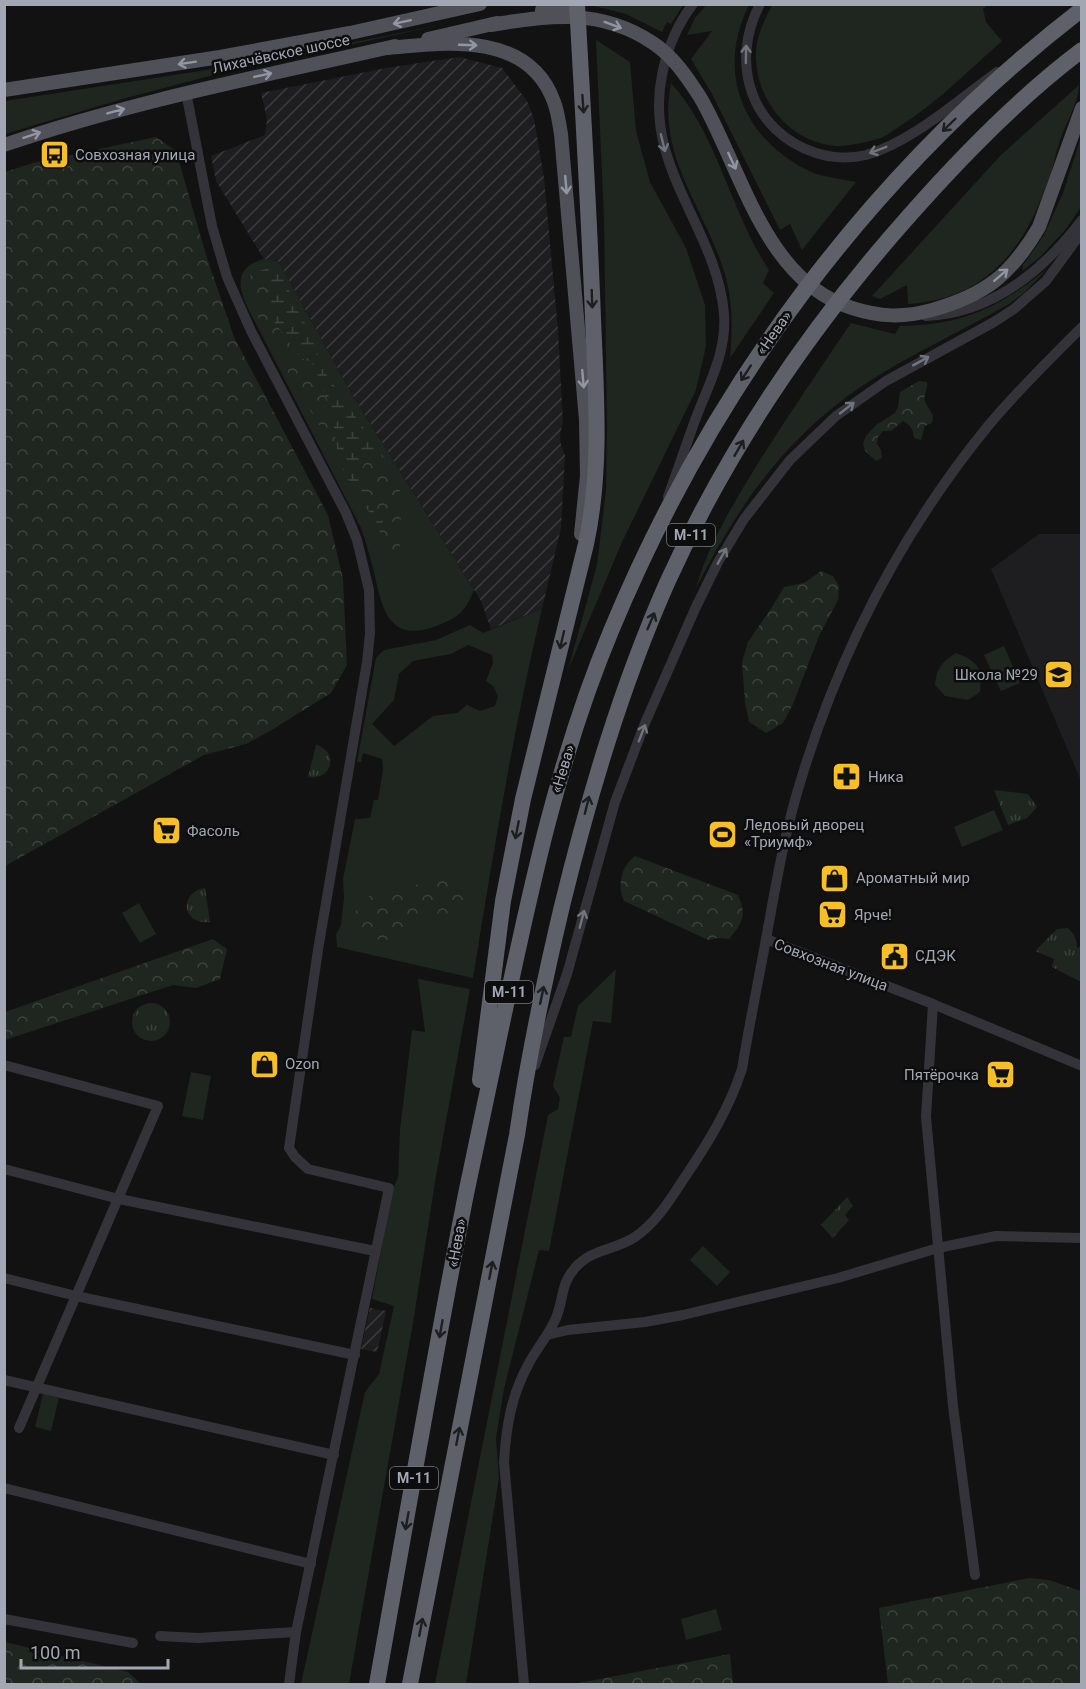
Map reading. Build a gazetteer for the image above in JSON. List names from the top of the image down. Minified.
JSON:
{"streets":{"highway":["«Нева»","М-11"],"main road":["Лихачёвское шоссе"],"street":["Совхозная улица"]},"places":{"bus stop":["Совхозная улица"],"school or university":["Школа №29"],"pharmacy":["Ника"],"supermarket":["Фасоль","Ярче!","Пятёрочка"],"sports":["Ледовый дворец «Триумф»"],"shop":["Ароматный мир","Ozon"],"public building":["СДЭК"]},"scale_bar":"100 m"}
